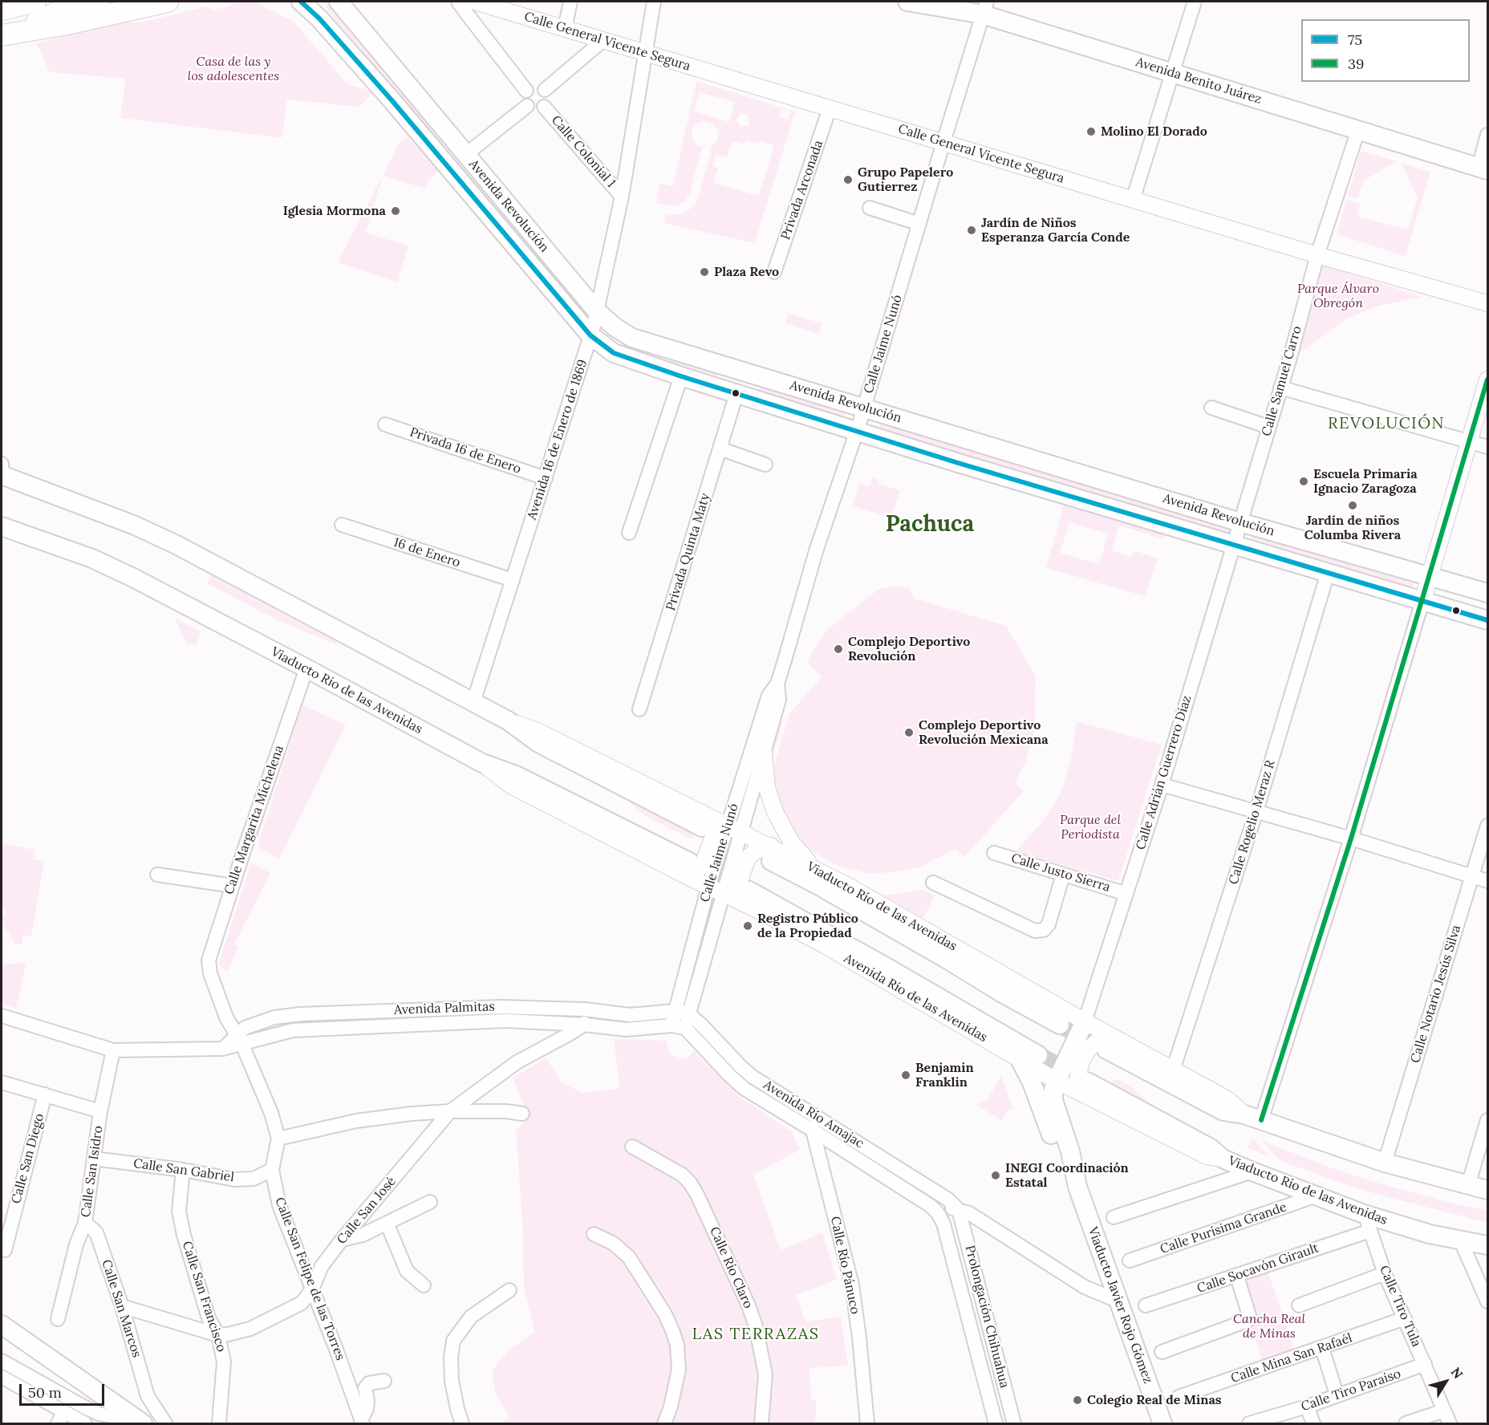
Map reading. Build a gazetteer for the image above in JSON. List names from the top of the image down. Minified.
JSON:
{"streets":{"main road":["Avenida Benito Juárez","Avenida Revolución","Viaducto Río de las Avenidas","Viaducto Javier Rojo Gómez"],"street":["Calle General Vicente Segura","Calle Colonial 1","Privada Arconada","Calle Jaime Nunó","Calle Samuel Carro","Avenida 16 de Enero de 1869","Privada 16 de Enero","Privada Quinta Maty","16 de Enero","Calle Adrián Guerrero Díaz","Calle Margarita Michelena","Calle Rogelio Meraz R","Calle Justo Sierra","Calle Notario Jesús Silva","Avenida Río de las Avenidas","Avenida Palmitas","Avenida Río Amajac","Calle San Diego","Calle San Gabriel","Calle San Isidro","Calle San José","Calle Purísima Grande","Calle Río Pánuco","Calle Río Claro","Calle Socavón Girault","Calle San Felipe de las Torres","Calle San Francisco","Calle Tiro Tula","Calle San Marcos","Prolongación Chihuahua","Calle Mina San Rafaél","Calle Tiro Paraíso"]},"crossings":[["Calle General Vicente Segura","Privada Arconada"],["Calle General Vicente Segura","Calle Jaime Nunó"],["Calle General Vicente Segura","Calle Samuel Carro"],["Calle General Vicente Segura","Avenida 16 de Enero de 1869"],["Avenida Benito Juárez","Calle Jaime Nunó"],["Avenida Benito Juárez","Calle Samuel Carro"],["Calle Colonial 1","Avenida 16 de Enero de 1869"],["Avenida Revolución","Calle Jaime Nunó"],["Avenida Revolución","Calle Samuel Carro"],["Avenida Revolución","Avenida 16 de Enero de 1869"],["Avenida Revolución","Privada Quinta Maty"],["Avenida Revolución","Calle Adrián Guerrero Díaz"],["Avenida Revolución","Calle Rogelio Meraz R"],["Calle Jaime Nunó","Viaducto Río de las Avenidas"],["Calle Jaime Nunó","Avenida Río de las Avenidas"],["Calle Jaime Nunó","Avenida Palmitas"],["Calle Jaime Nunó","Avenida Río Amajac"],["Calle Samuel Carro","Calle Adrián Guerrero Díaz"],["Avenida 16 de Enero de 1869","Privada 16 de Enero"],["Avenida 16 de Enero de 1869","16 de Enero"],["Avenida 16 de Enero de 1869","Viaducto Río de las Avenidas"],["Viaducto Río de las Avenidas","Calle Adrián Guerrero Díaz"],["Viaducto Río de las Avenidas","Calle Margarita Michelena"],["Viaducto Río de las Avenidas","Calle Rogelio Meraz R"],["Viaducto Río de las Avenidas","Calle Notario Jesús Silva"],["Viaducto Río de las Avenidas","Avenida Río de las Avenidas"],["Viaducto Río de las Avenidas","Calle Purísima Grande"],["Viaducto Río de las Avenidas","Calle Socavón Girault"],["Viaducto Río de las Avenidas","Calle Tiro Tula"],["Calle Adrián Guerrero Díaz","Calle Justo Sierra"],["Calle Margarita Michelena","Calle San Felipe de las Torres"],["Avenida Río de las Avenidas","Viaducto Javier Rojo Gómez"],["Avenida Palmitas","Avenida Río Amajac"],["Avenida Palmitas","Calle San Isidro"],["Avenida Palmitas","Calle San José"],["Avenida Palmitas","Calle San Felipe de las Torres"],["Avenida Río Amajac","Calle Río Pánuco"],["Avenida Río Amajac","Viaducto Javier Rojo Gómez"],["Avenida Río Amajac","Prolongación Chihuahua"],["Calle San Gabriel","Calle San Isidro"],["Calle San Gabriel","Calle San Felipe de las Torres"],["Calle San Gabriel","Calle San Francisco"],["Calle San Isidro","Calle San Marcos"],["Calle San José","Calle San Felipe de las Torres"],["Calle San José","Calle San Francisco"],["Calle San José","Calle San Marcos"],["Calle Socavón Girault","Calle Tiro Tula"],["Calle Tiro Tula","Calle Mina San Rafaél"],["Calle Tiro Tula","Calle Tiro Paraíso"]],"districts":["REVOLUCIÓN","Pachuca","LAS TERRAZAS"],"parks":["Casa de las y los adolescentes","Parque Álvaro Obregón","Parque del Periodista","Cancha Real de Minas"],"places":["Molino El Dorado","Grupo Papelero Gutierrez","Iglesia Mormona","Jardín de Niños Esperanza García Conde","Plaza Revo","Escuela Primaria Ignacio Zaragoza","Jardín de niños Columba Rivera","Complejo Deportivo Revolución","Complejo Deportivo Revolución Mexicana","Registro Público de la Propiedad","Benjamin Franklin","INEGI Coordinación Estatal","Colegio Real de Minas"],"lines":["transit line 75","transit line 39"],"legend":["75","39"],"scale_bar":"50 m","north":"top right"}
